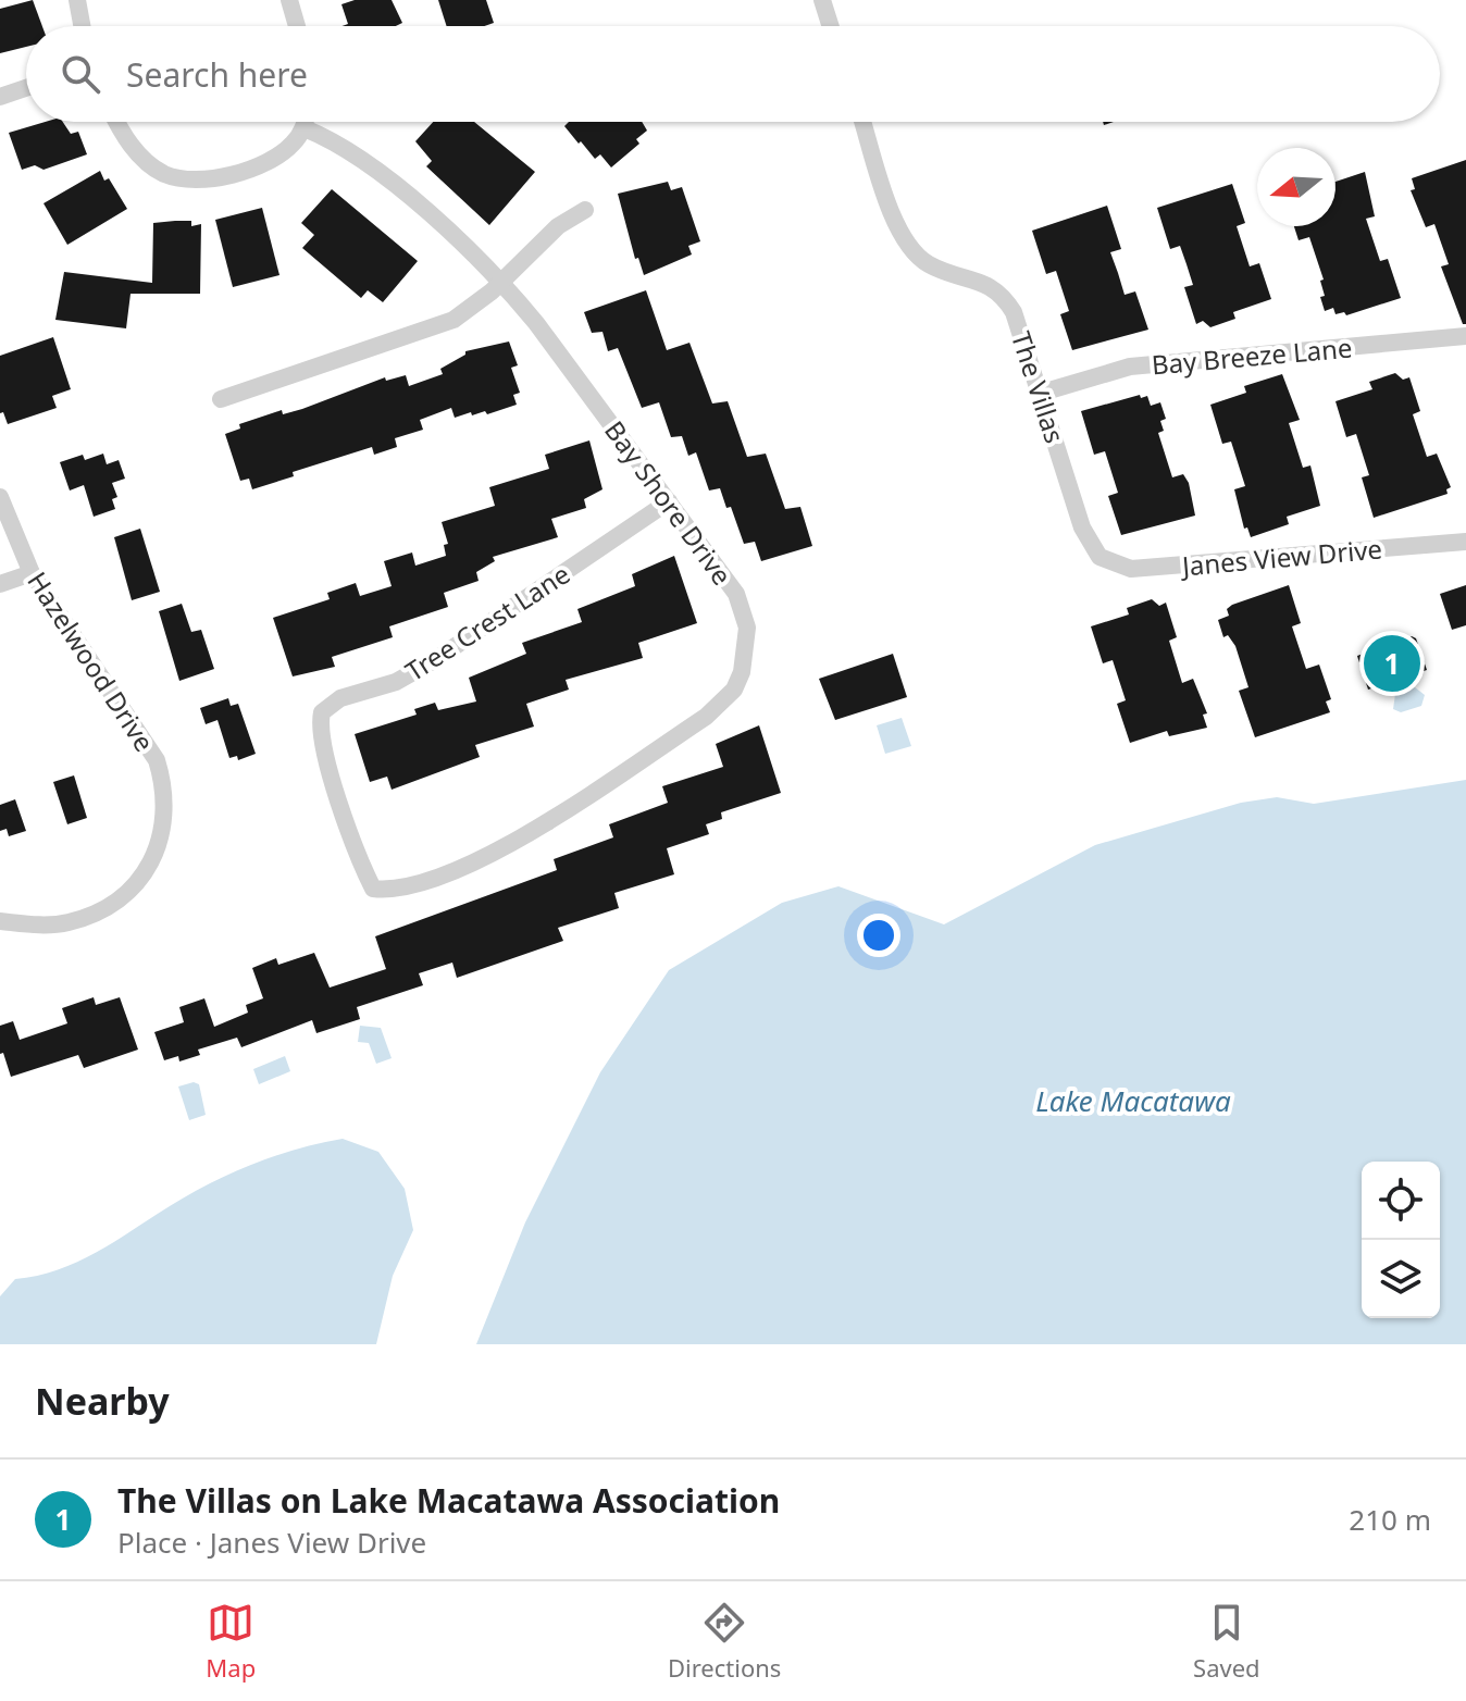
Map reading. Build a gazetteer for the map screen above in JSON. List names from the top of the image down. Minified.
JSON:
{"streets":{"street":["Bay Breeze Lane","The Villas","Bay Shore Drive","Janes View Drive","Tree Crest Lane","Hazelwood Drive"]},"crossings":[["Bay Breeze Lane","The Villas"],["The Villas","Janes View Drive"],["Bay Shore Drive","Tree Crest Lane"]],"water":["Lake Macatawa"],"north":"left","page":{"search":"Search here","pins":"1","heading":"Nearby","list":[{"mark":"1","name":"The Villas on Lake Macatawa Association","note":"Place · Janes View Drive","value":"210 m"}],"nav":["Map","Directions","Saved"]}}
